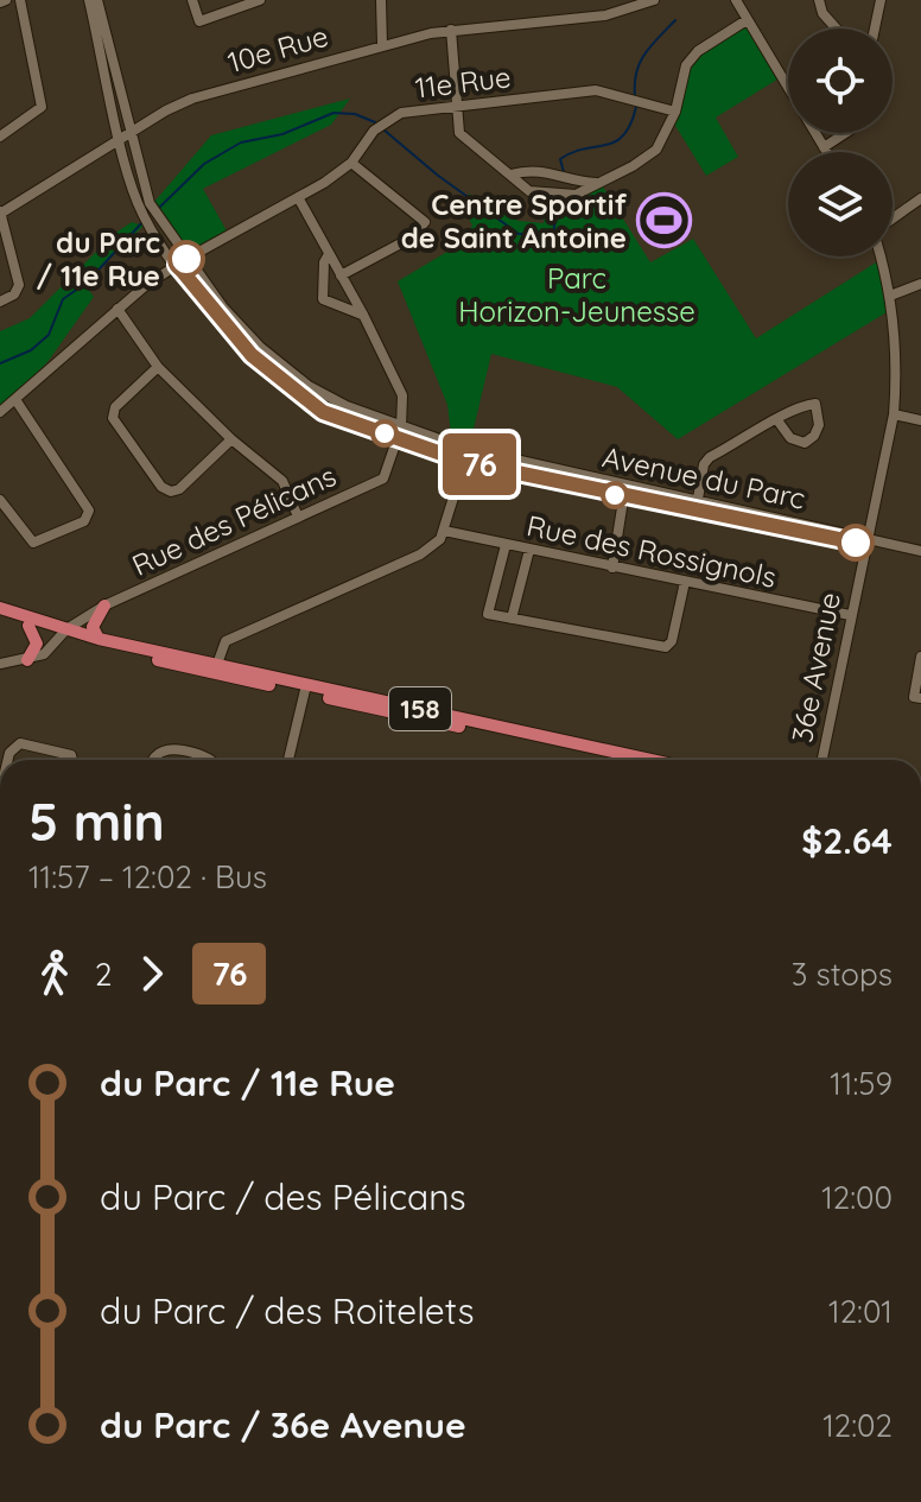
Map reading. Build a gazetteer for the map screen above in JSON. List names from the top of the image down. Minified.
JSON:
{"streets":{"main road":["158"],"street":["10e Rue","11e Rue","Avenue du Parc","Rue des Pélicans","Rue des Rossignols","36e Avenue"]},"crossings":[["10e Rue","Avenue du Parc"],["11e Rue","Avenue du Parc"],["Avenue du Parc","Rue des Pélicans"],["Avenue du Parc","36e Avenue"],["Rue des Pélicans","158"],["Rue des Rossignols","36e Avenue"]],"parks":["Parc Horizon-Jeunesse"],"places":{"sports":["Centre Sportif de Saint Antoine"],"other":["du Parc / 11e Rue"]},"lines":["bus line 76"],"page":{"on_map":"76","heading":["5 min","11:57 – 12:02 · Bus","$2.64"],"legs":["2","76","3 stops"],"list":[{"name":"du Parc / 11e Rue","value":"11:59"},{"name":"du Parc / des Pélicans","value":"12:00"},{"name":"du Parc / des Roitelets","value":"12:01"},{"name":"du Parc / 36e Avenue","value":"12:02"}]}}
